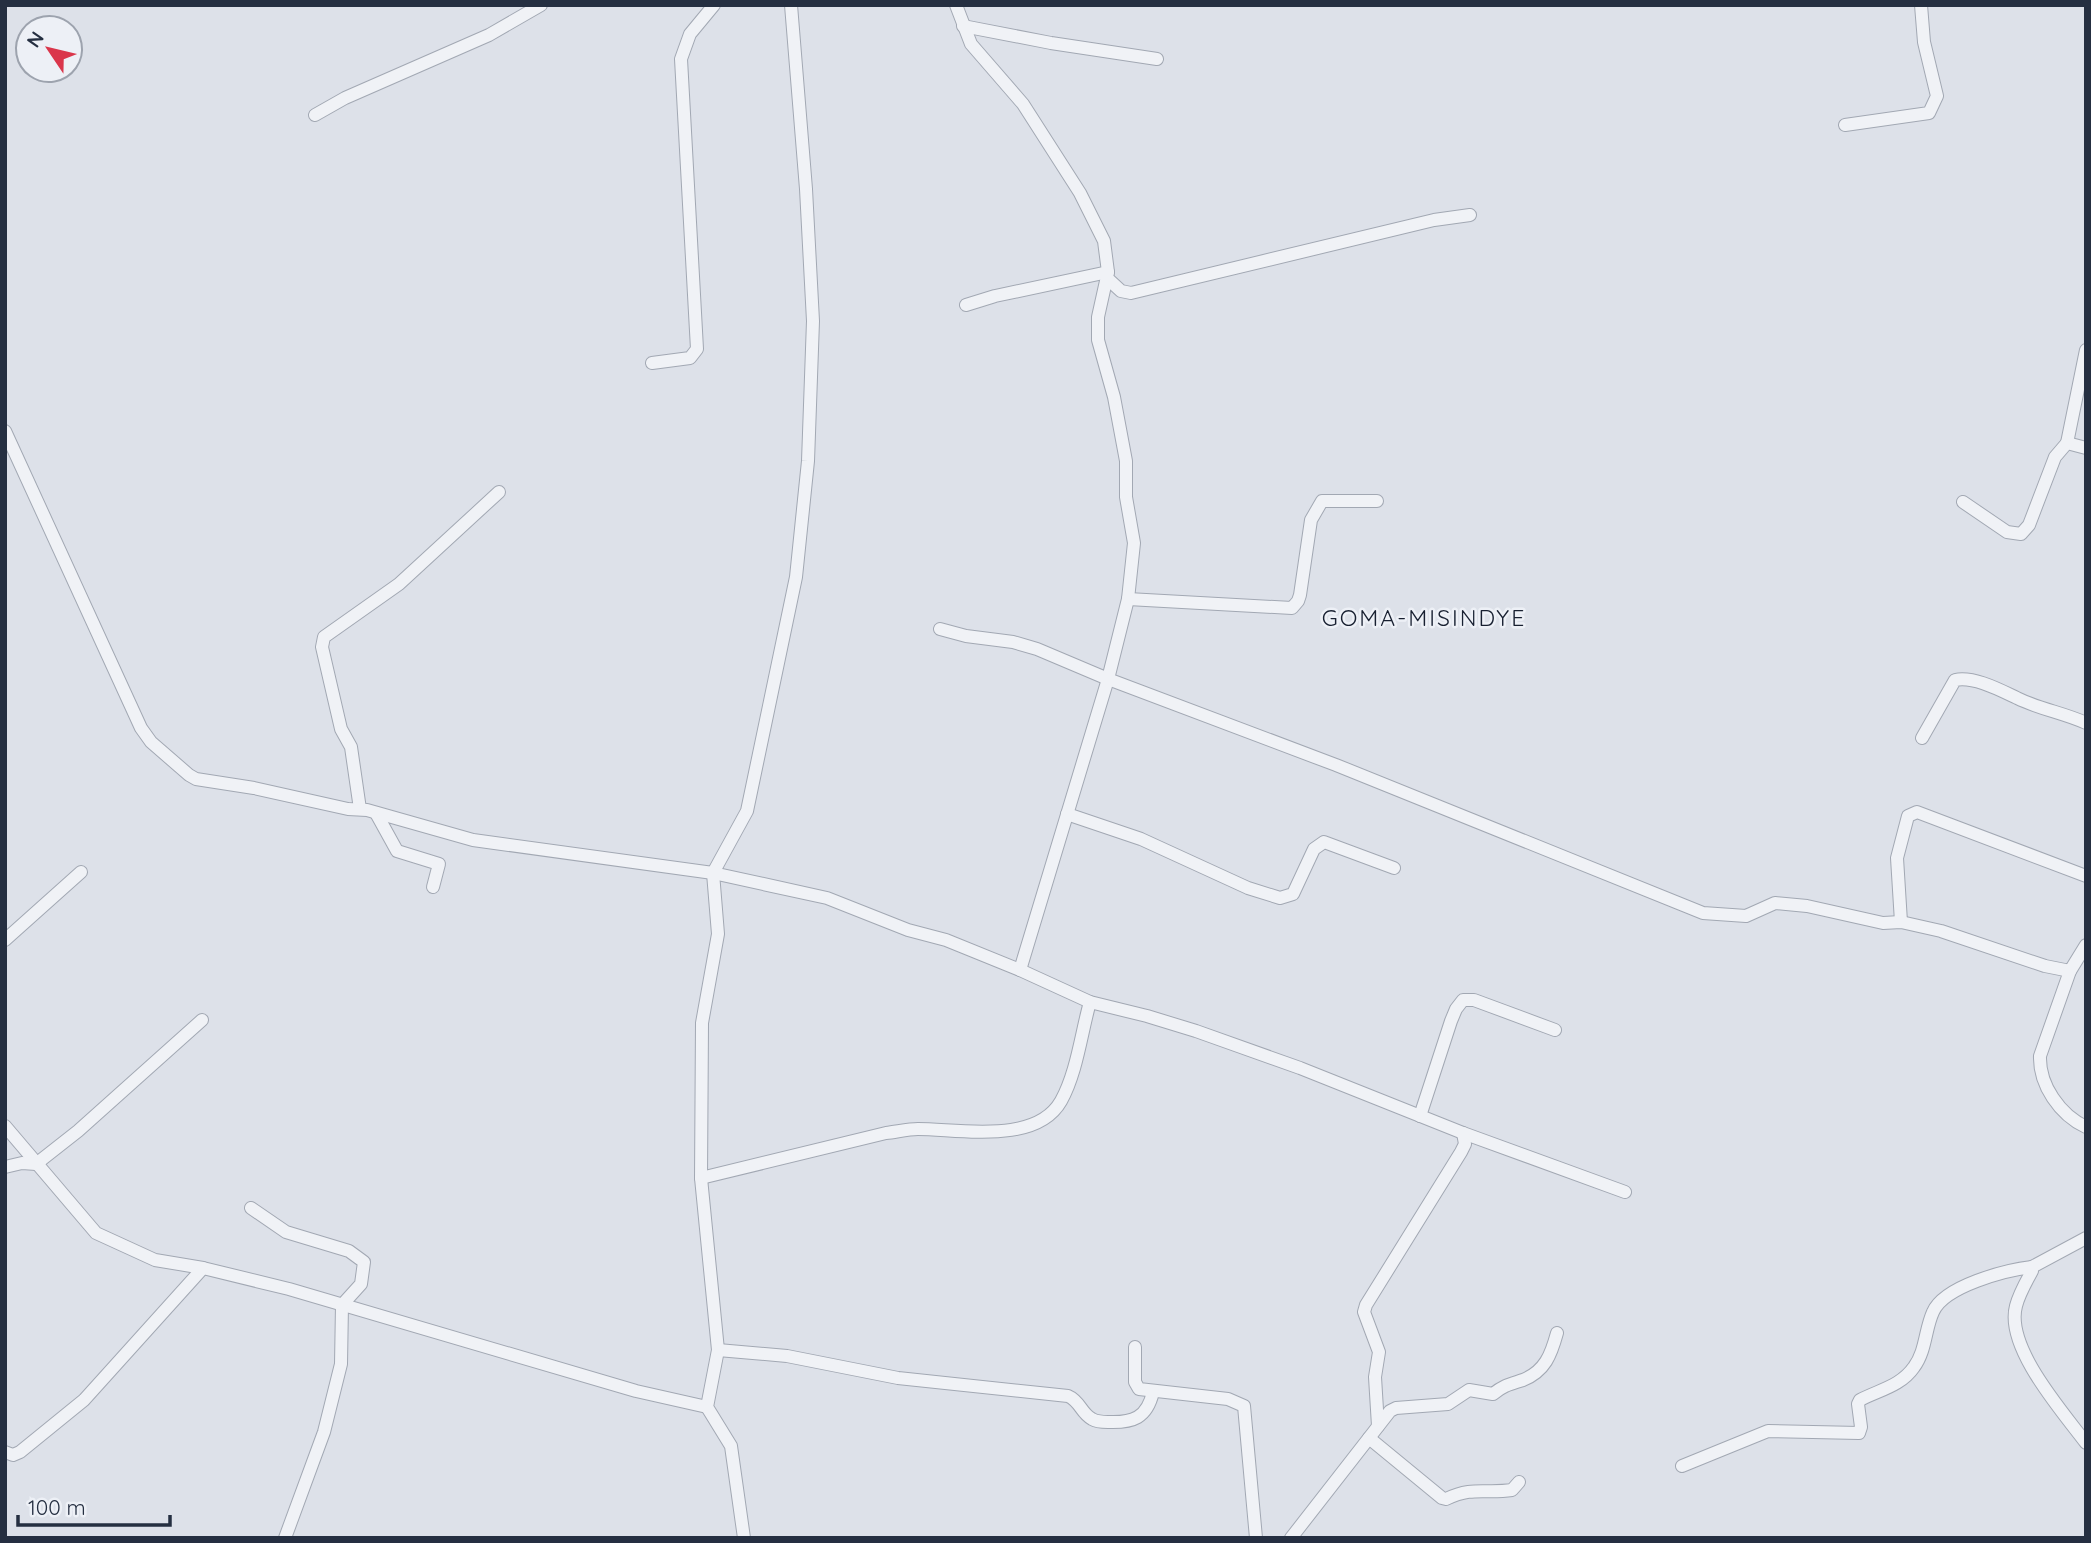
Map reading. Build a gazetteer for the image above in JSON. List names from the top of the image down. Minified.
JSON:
{"districts":["GOMA-MISINDYE"],"scale_bar":"100 m","north":"top left"}
